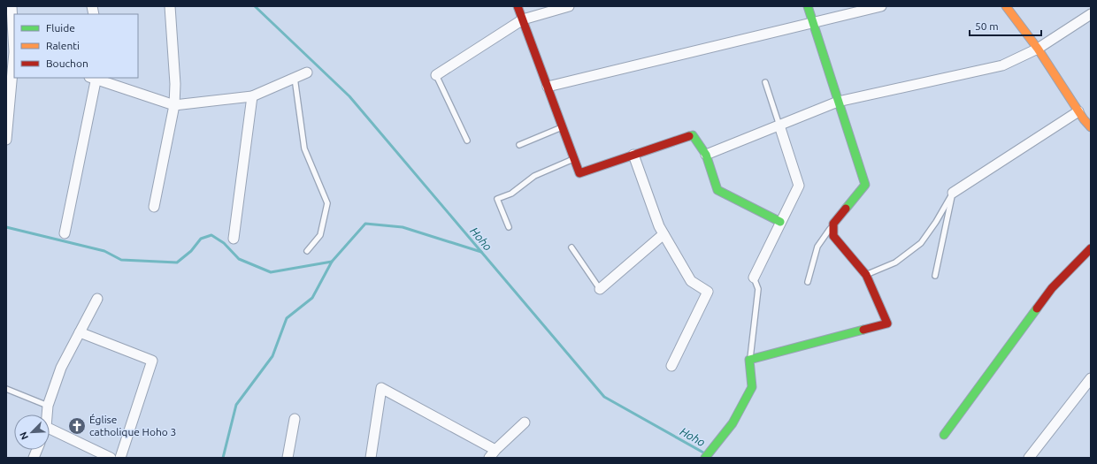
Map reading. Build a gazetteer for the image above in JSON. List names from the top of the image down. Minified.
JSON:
{"water":["Hoho"],"places":{"church":["Église catholique Hoho 3"]},"legend":["Fluide","Ralenti","Bouchon"],"scale_bar":"50 m","north":"bottom left"}
